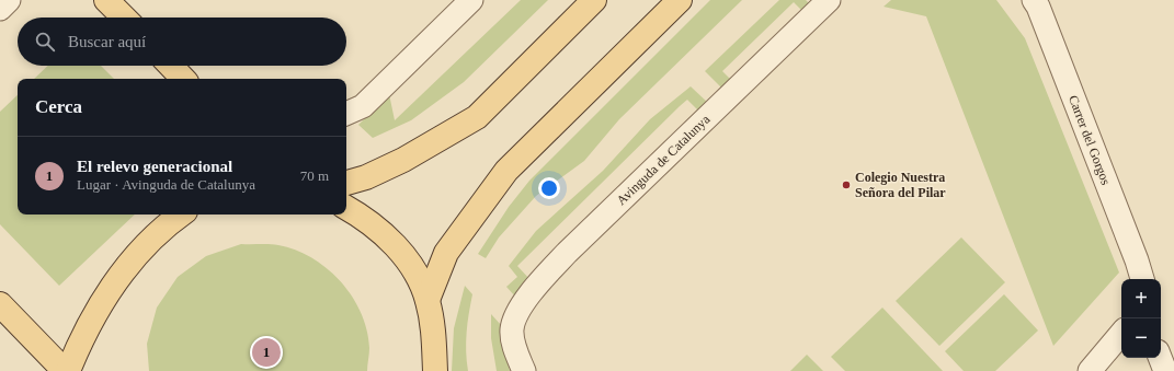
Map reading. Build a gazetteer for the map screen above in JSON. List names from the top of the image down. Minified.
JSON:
{"streets":{"street":["Carrer del Gorgos","Avinguda de Catalunya"]},"places":["Colegio Nuestra Señora del Pilar"],"page":{"search":"Buscar aquí","heading":"Cerca","list":[{"mark":"1","name":"El relevo generacional","note":"Lugar · Avinguda de Catalunya","value":"70 m"}],"map_buttons":["+","−"],"pins":"1"}}
